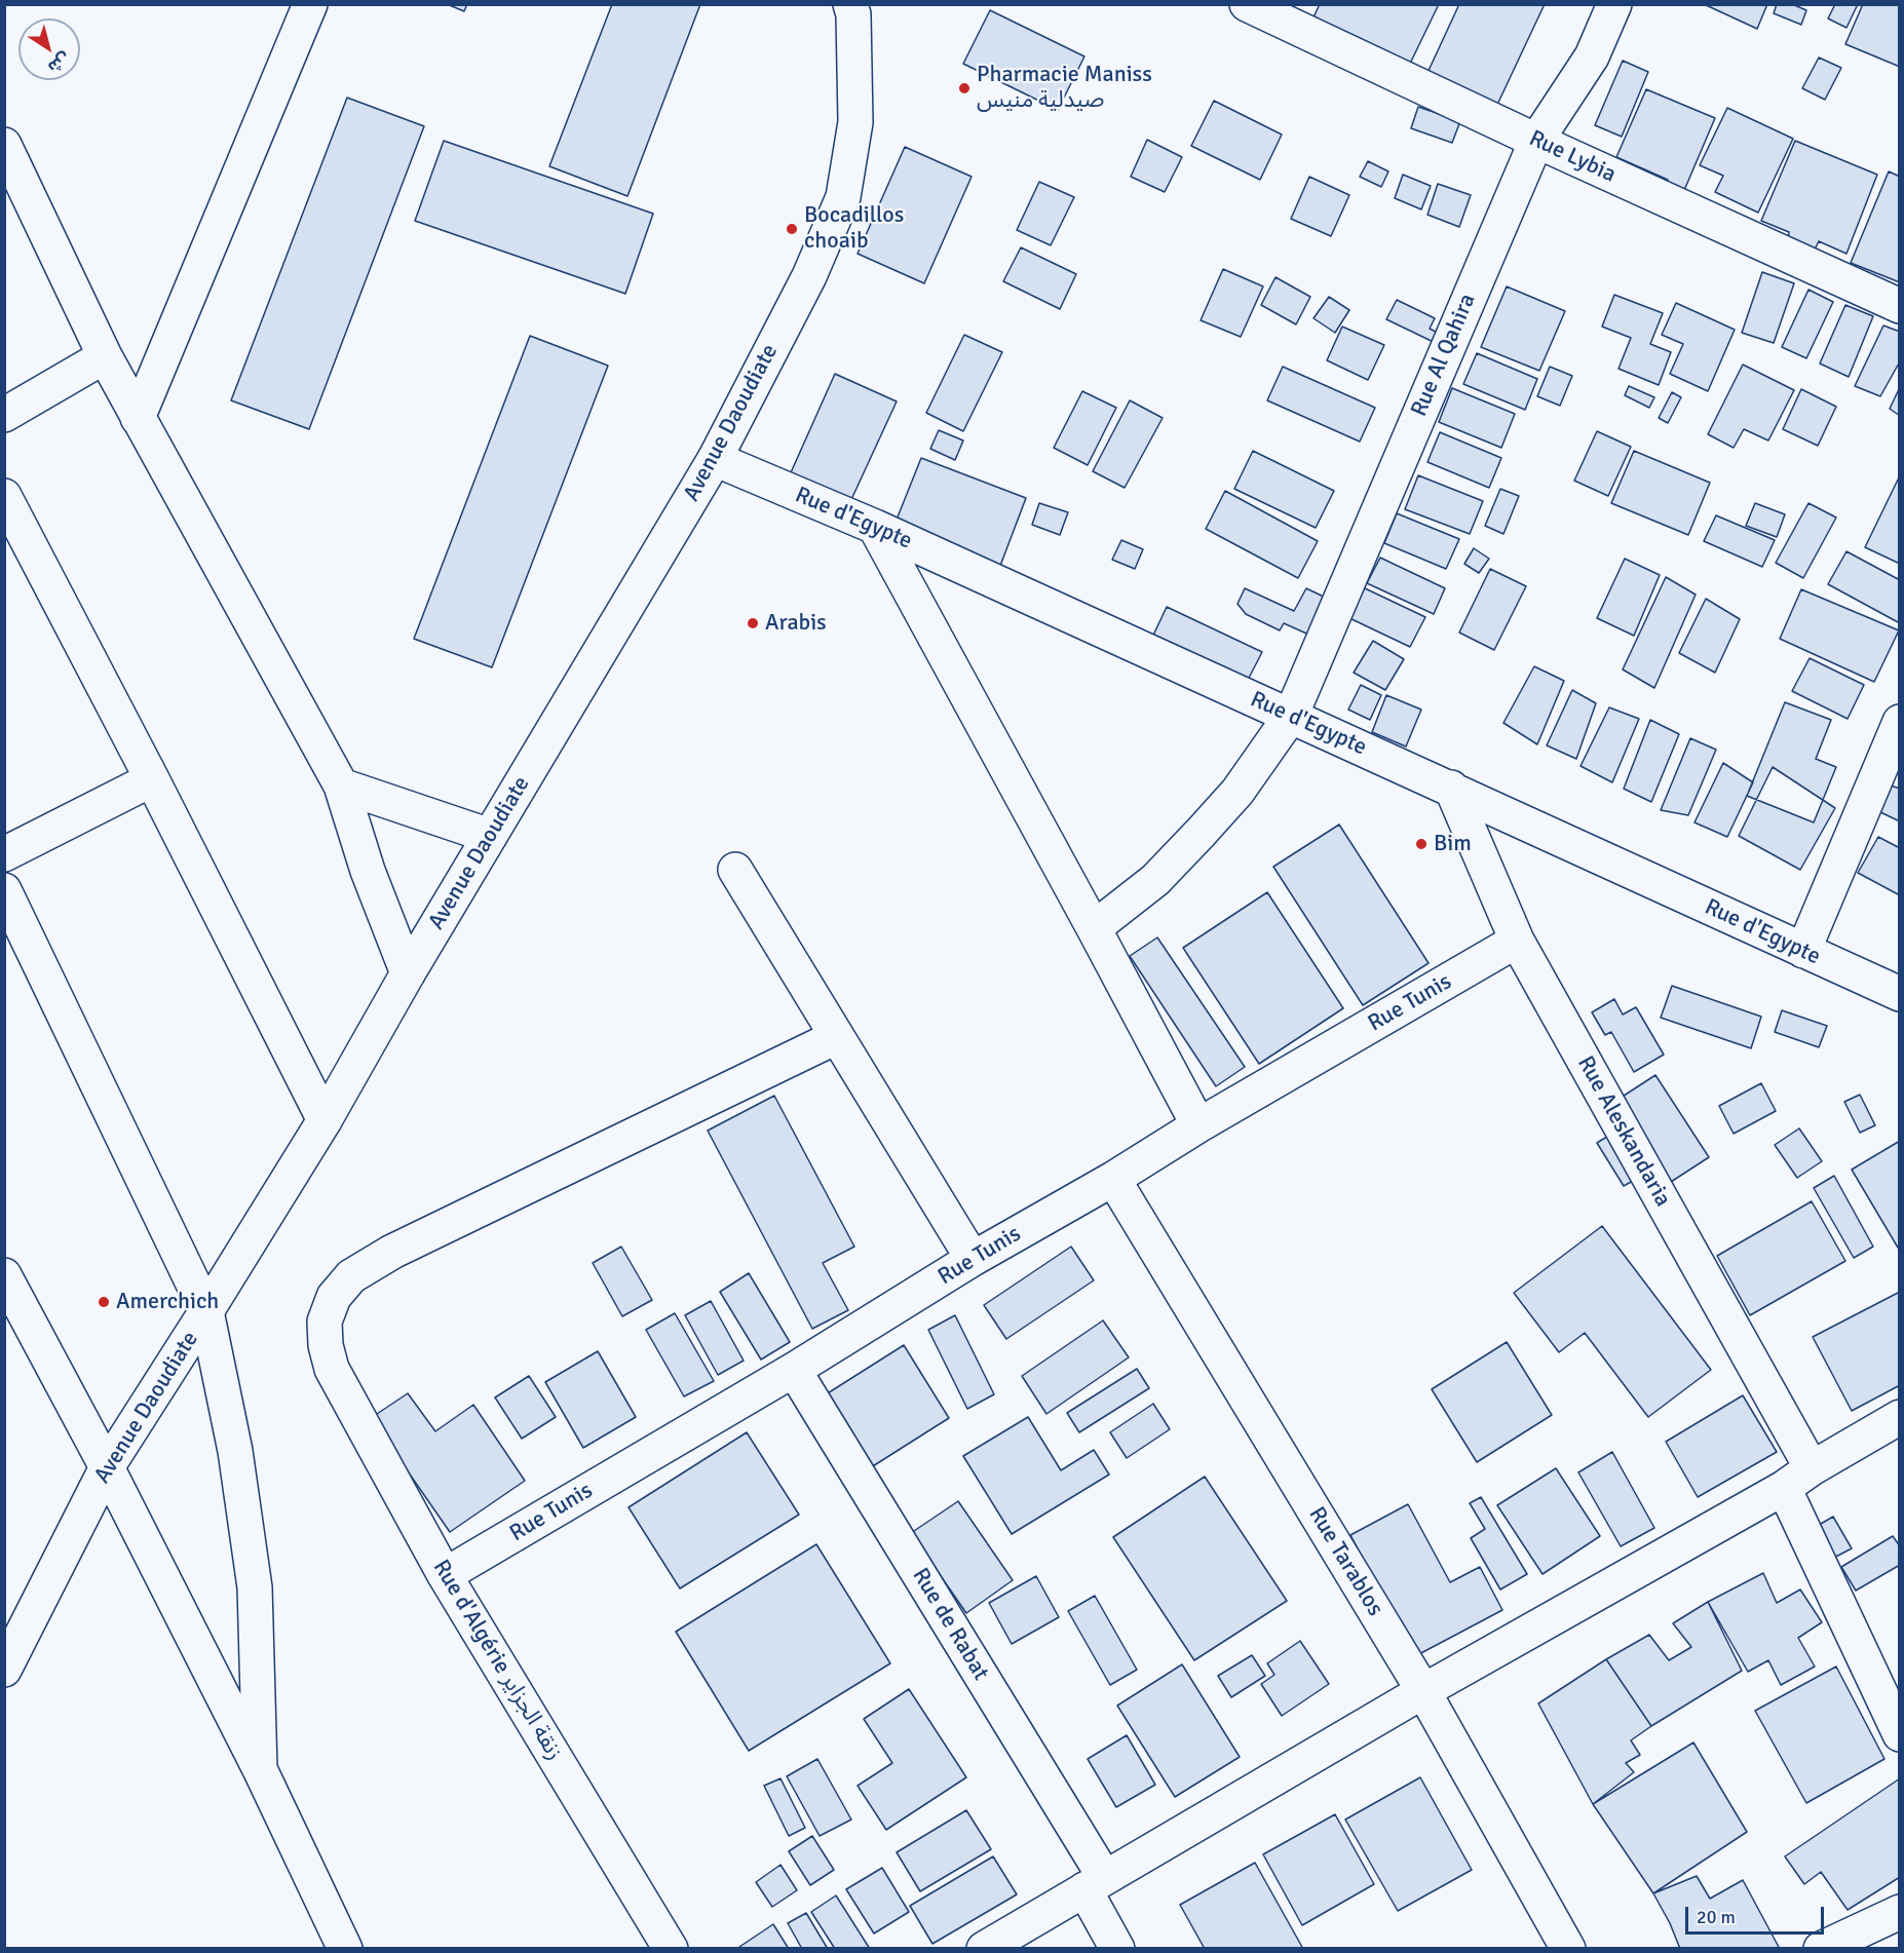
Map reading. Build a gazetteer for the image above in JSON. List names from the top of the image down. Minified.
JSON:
{"streets":{"street":["Rue Lybia","Rue Al Qahira","Avenue Daoudiate","Rue d'Egypte","Rue Tunis","Rue Aleskandaria","Rue Tarablos","Rue de Rabat","Rue d'Algérie زنقة الجزاير"]},"crossings":[["Rue Lybia","Rue Al Qahira"],["Rue Al Qahira","Rue d'Egypte"],["Avenue Daoudiate","Rue d'Egypte"],["Rue d'Egypte","Rue Aleskandaria"],["Rue Tunis","Rue Aleskandaria"],["Rue Tunis","Rue Tarablos"],["Rue Tunis","Rue de Rabat"],["Rue Tunis","Rue d'Algérie زنقة الجزاير"]],"places":["Pharmacie Maniss صيدلية منيس","Bocadillos choaib","Arabis","Bim","Amerchich"],"scale_bar":"20 m","north":"bottom right"}
